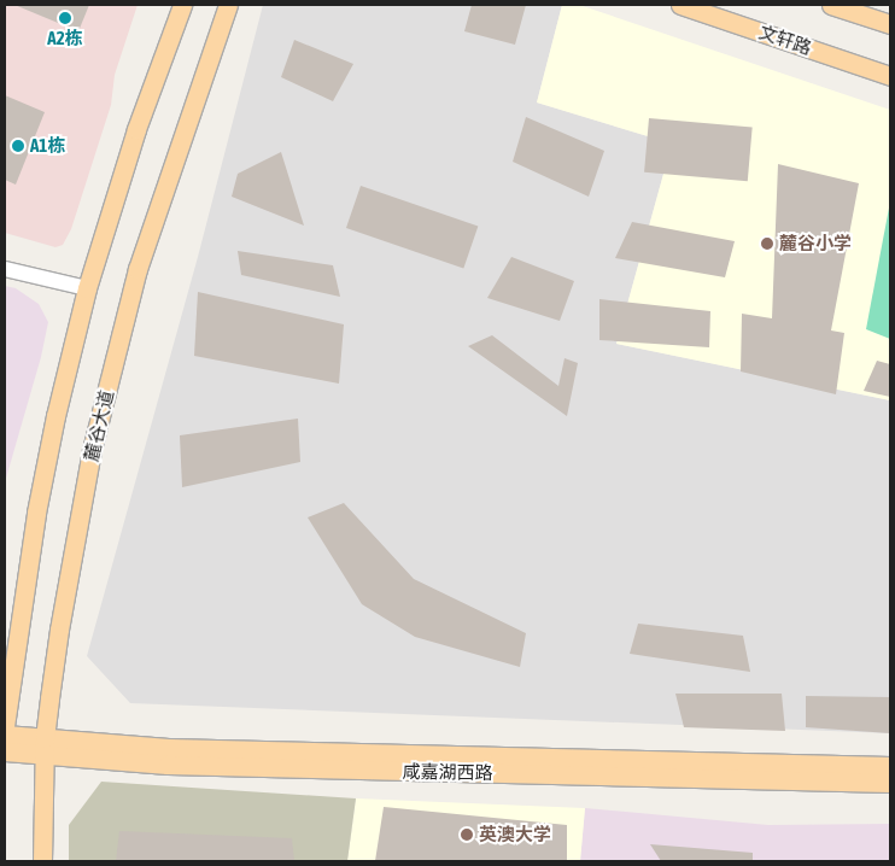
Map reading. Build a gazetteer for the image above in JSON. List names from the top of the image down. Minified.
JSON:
{"streets":{"main road":["文轩路","麓谷大道","咸嘉湖西路"]},"crossings":[["麓谷大道","咸嘉湖西路"]],"places":["A2栋","A1栋","麓谷小学","英澳大学"]}
